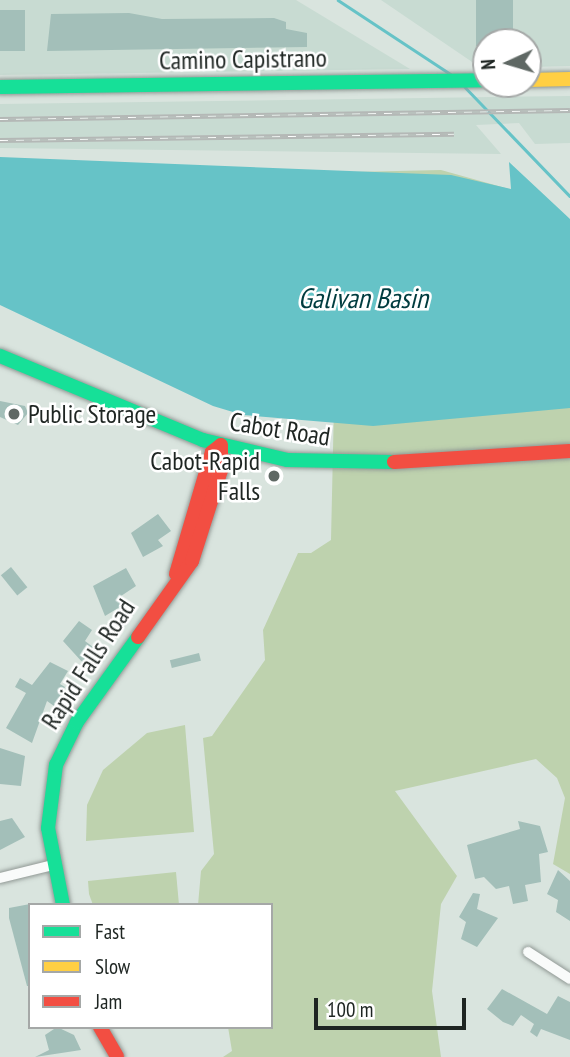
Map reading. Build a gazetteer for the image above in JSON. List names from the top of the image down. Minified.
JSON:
{"streets":{"street":["Camino Capistrano","Cabot Road","Rapid Falls Road"]},"crossings":[["Cabot Road","Rapid Falls Road"]],"water":["Galivan Basin"],"places":["Public Storage","Cabot-Rapid Falls"],"legend":["Fast","Slow","Jam"],"scale_bar":"100 m","north":"left"}
